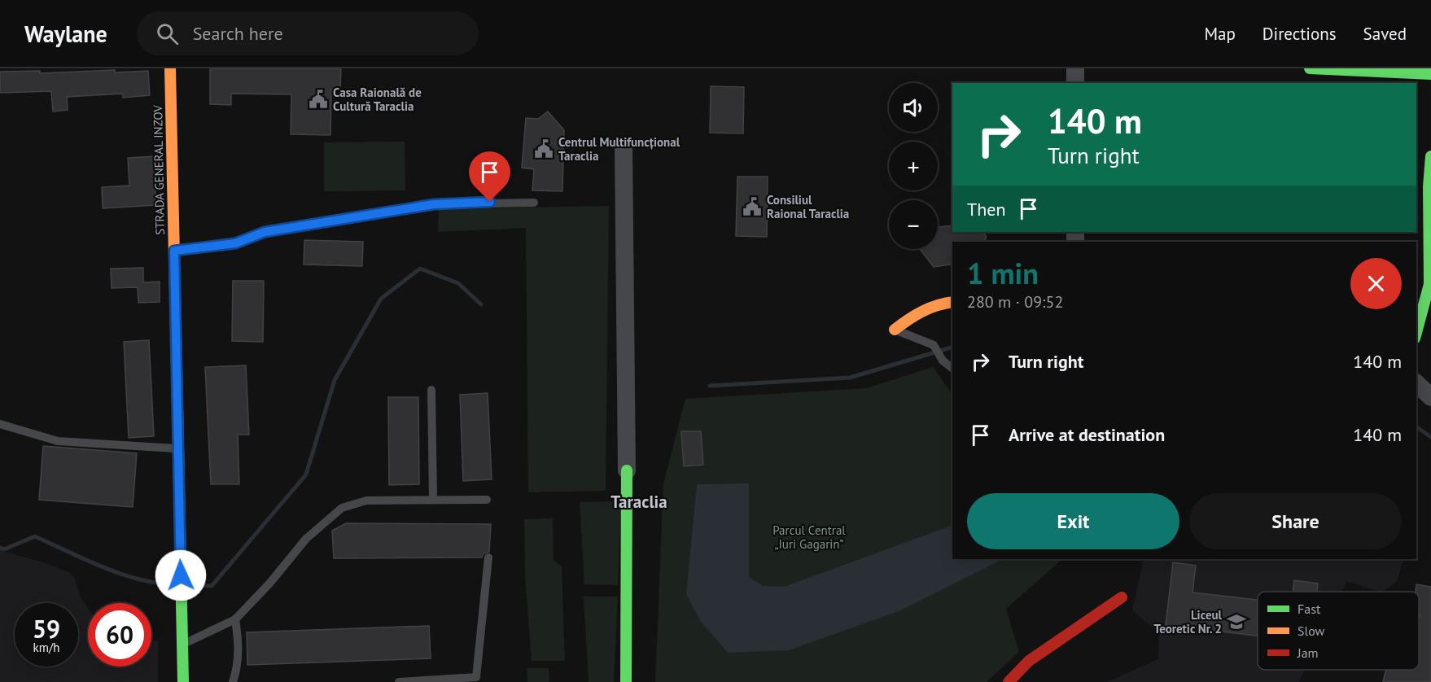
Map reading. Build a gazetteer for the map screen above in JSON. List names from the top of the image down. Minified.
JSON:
{"streets":{"street":["STRADA GENERAL INZOV"]},"districts":["Taraclia"],"parks":["Parcul Central „Iuri Gagarin”"],"places":{"public building":["Casa Raională de Cultură Taraclia","Centrul Multifuncțional Taraclia","Consiliul Raional Taraclia"],"school or university":["Liceul Teoretic Nr. 2"]},"legend":["Fast","Slow","Jam"],"page":{"header":"Waylane","search":"Search here","nav":["Map","Directions","Saved"],"map_buttons":["+","−"],"turn":["140 m","Turn right"],"then":"Then","heading":["1 min","280 m · 09:52"],"list":[{"name":"Turn right","value":"140 m"},{"name":"Arrive at destination","value":"140 m"}],"buttons":["Exit","Share"],"speed":"59 km/h","limit":"60"}}
